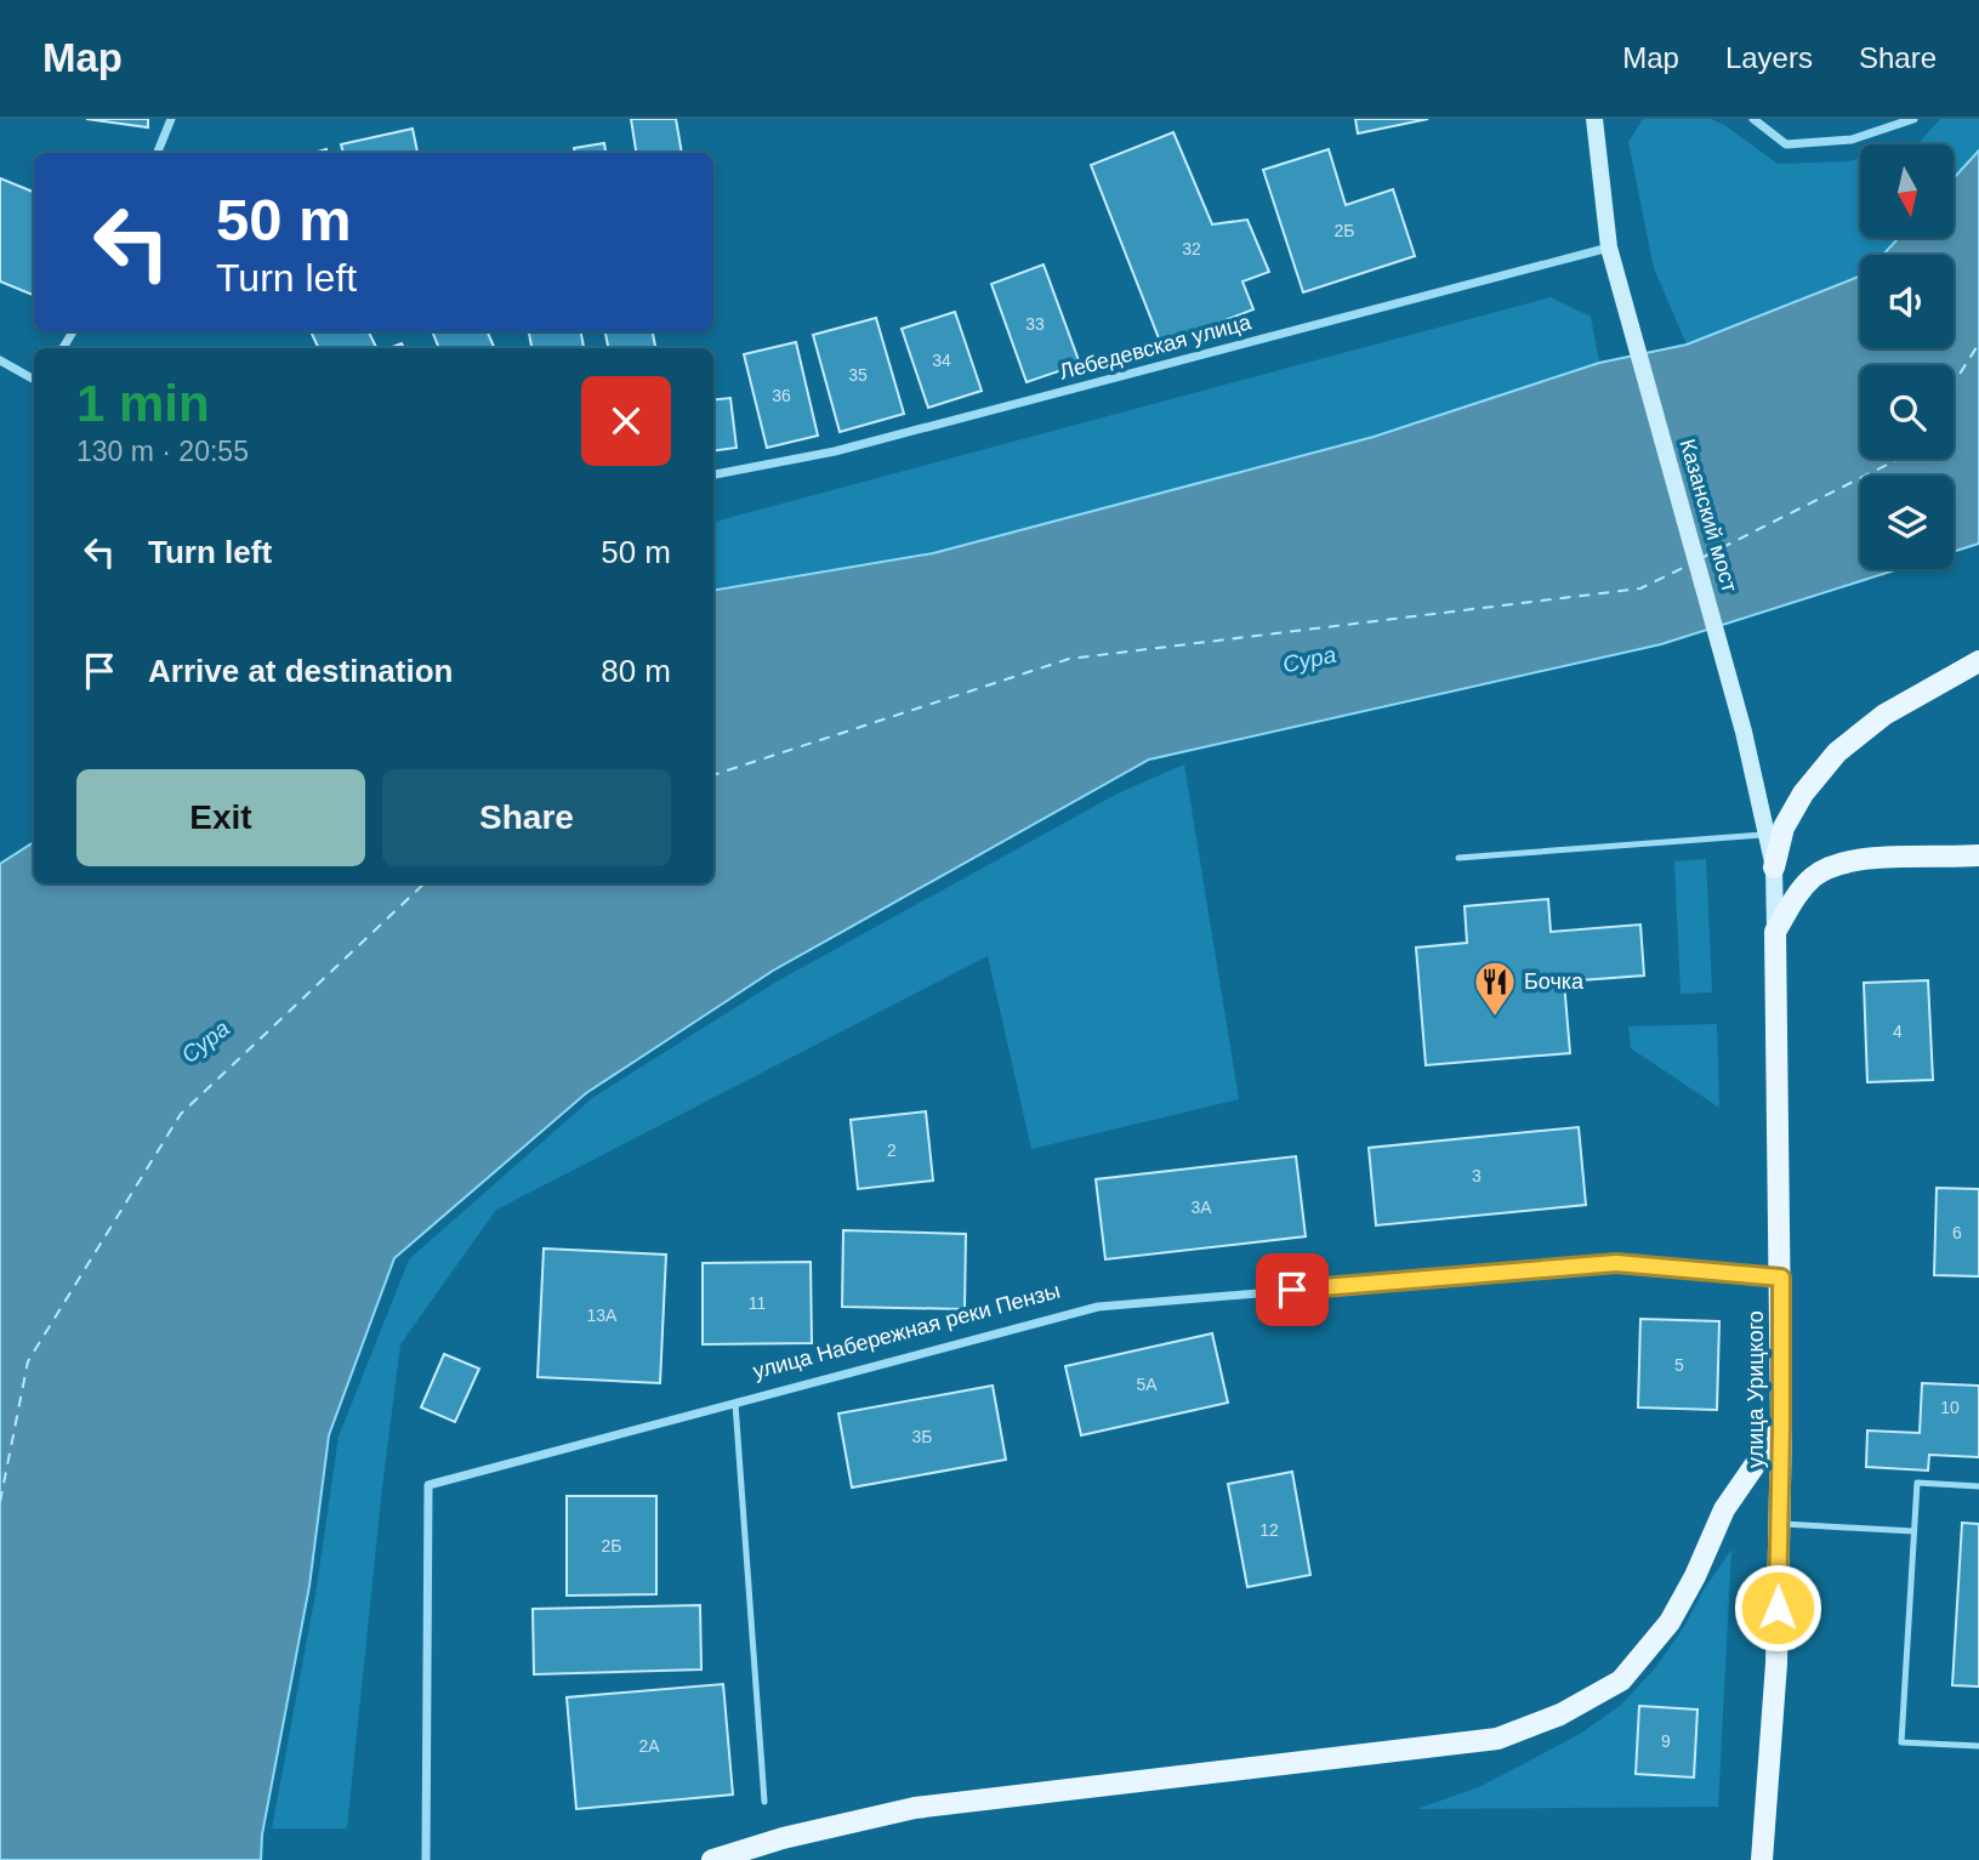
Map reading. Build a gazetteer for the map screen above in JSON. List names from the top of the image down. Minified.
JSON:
{"streets":{"main road":["улица Урицкого"],"street":["Лебедевская улица","Казанский мост","улица Набережная реки Пензы"]},"crossings":[["Лебедевская улица","Казанский мост"],["Казанский мост","улица Урицкого"],["улица Набережная реки Пензы","улица Урицкого"]],"water":["Сура"],"places":{"restaurant":["Бочка"]},"house_numbers":["2Б","32","33","34","35","36","4","2","3","3А","6","11","13А","5","5А","10","3Б","12","2Б","9","2А"],"north":"bottom","page":{"header":"Map","nav":["Map","Layers","Share"],"turn":["50 m","Turn left"],"heading":["1 min","130 m · 20:55"],"list":[{"name":"Turn left","value":"50 m"},{"name":"Arrive at destination","value":"80 m"}],"buttons":["Exit","Share"]}}
